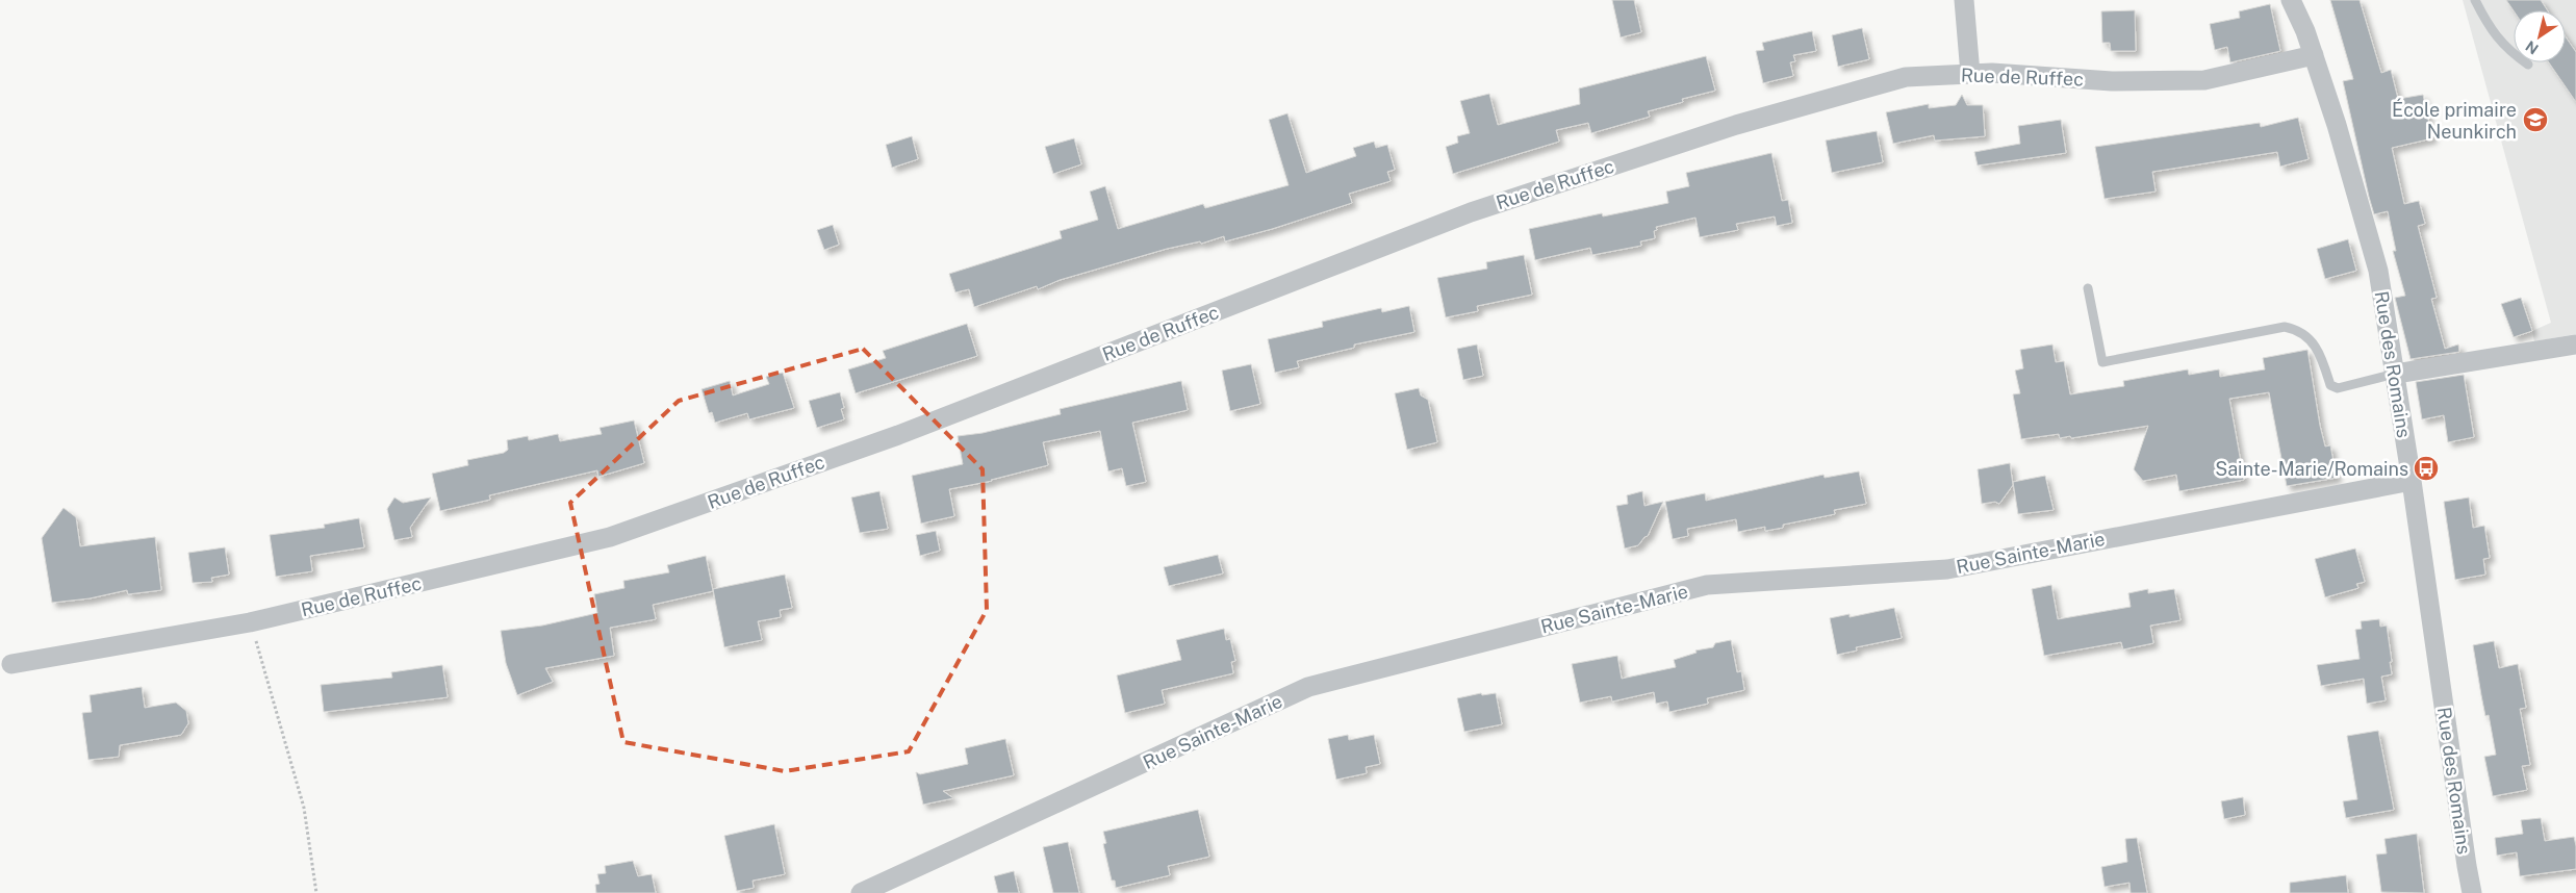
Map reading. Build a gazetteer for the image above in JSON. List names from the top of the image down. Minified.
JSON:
{"streets":{"street":["Rue de Ruffec","Rue des Romains","Rue Sainte-Marie"]},"crossings":[["Rue de Ruffec","Rue des Romains"],["Rue des Romains","Rue Sainte-Marie"]],"places":{"school or university":["École primaire Neunkirch"],"bus stop":["Sainte-Marie/Romains"]},"north":"bottom left"}
